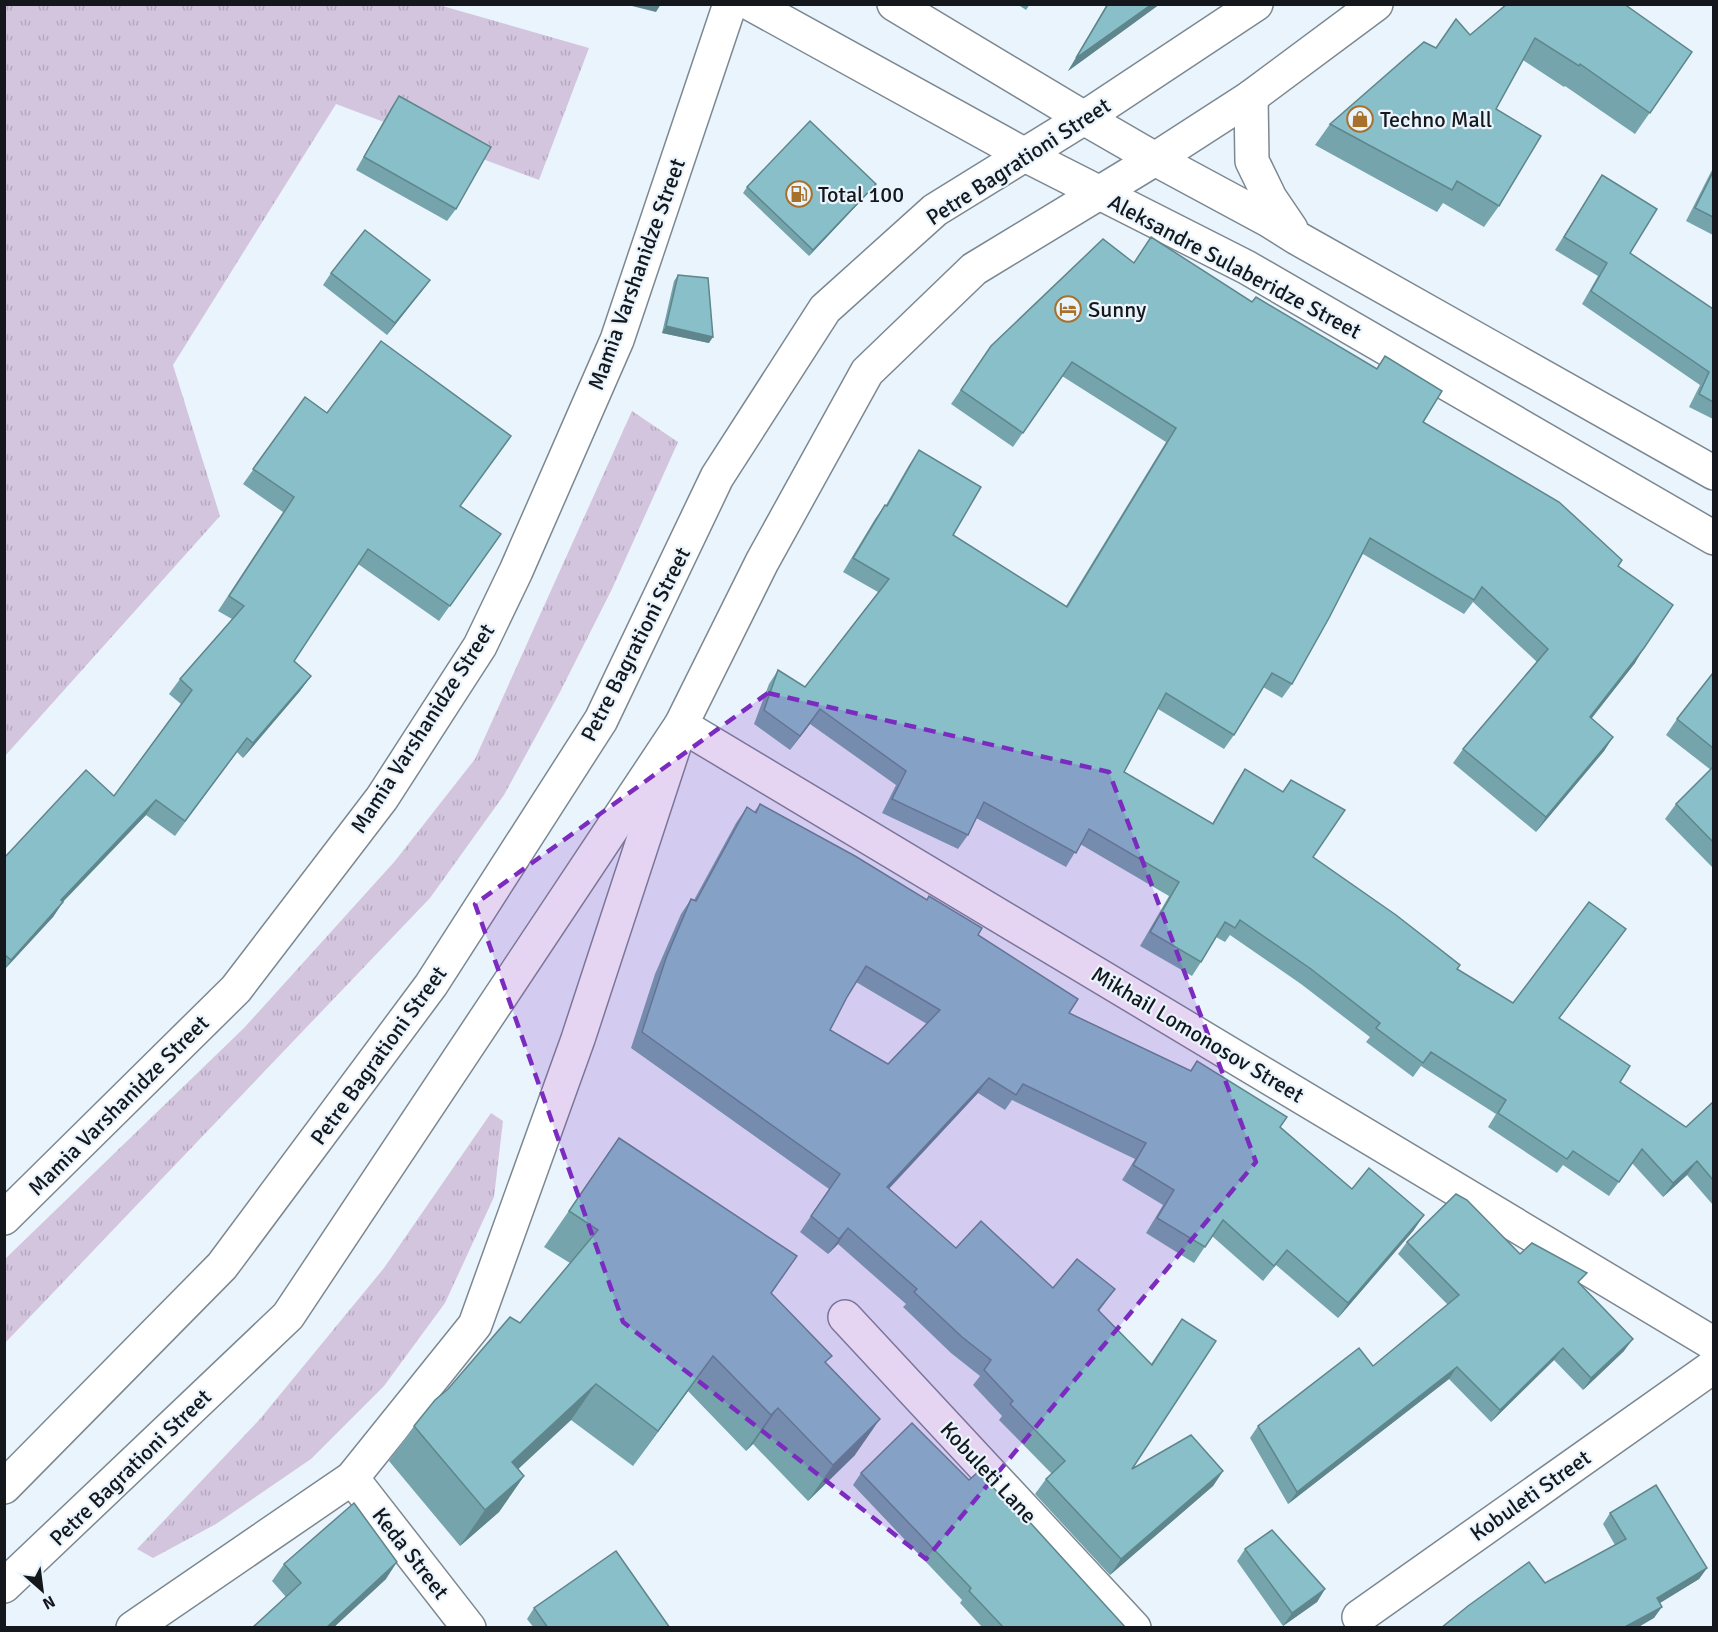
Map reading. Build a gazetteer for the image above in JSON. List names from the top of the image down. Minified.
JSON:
{"streets":{"street":["Petre Bagrationi Street","Aleksandre Sulaberidze Street","Mamia Varshanidze Street","Mikhail Lomonosov Street","Kobuleti Lane","Kobuleti Street","Keda Street"]},"crossings":[["Petre Bagrationi Street","Aleksandre Sulaberidze Street"],["Petre Bagrationi Street","Mikhail Lomonosov Street"],["Petre Bagrationi Street","Keda Street"]],"places":{"shop":["Techno Mall"],"fuel station":["Total 100"],"hotel":["Sunny"]},"north":"bottom right"}
